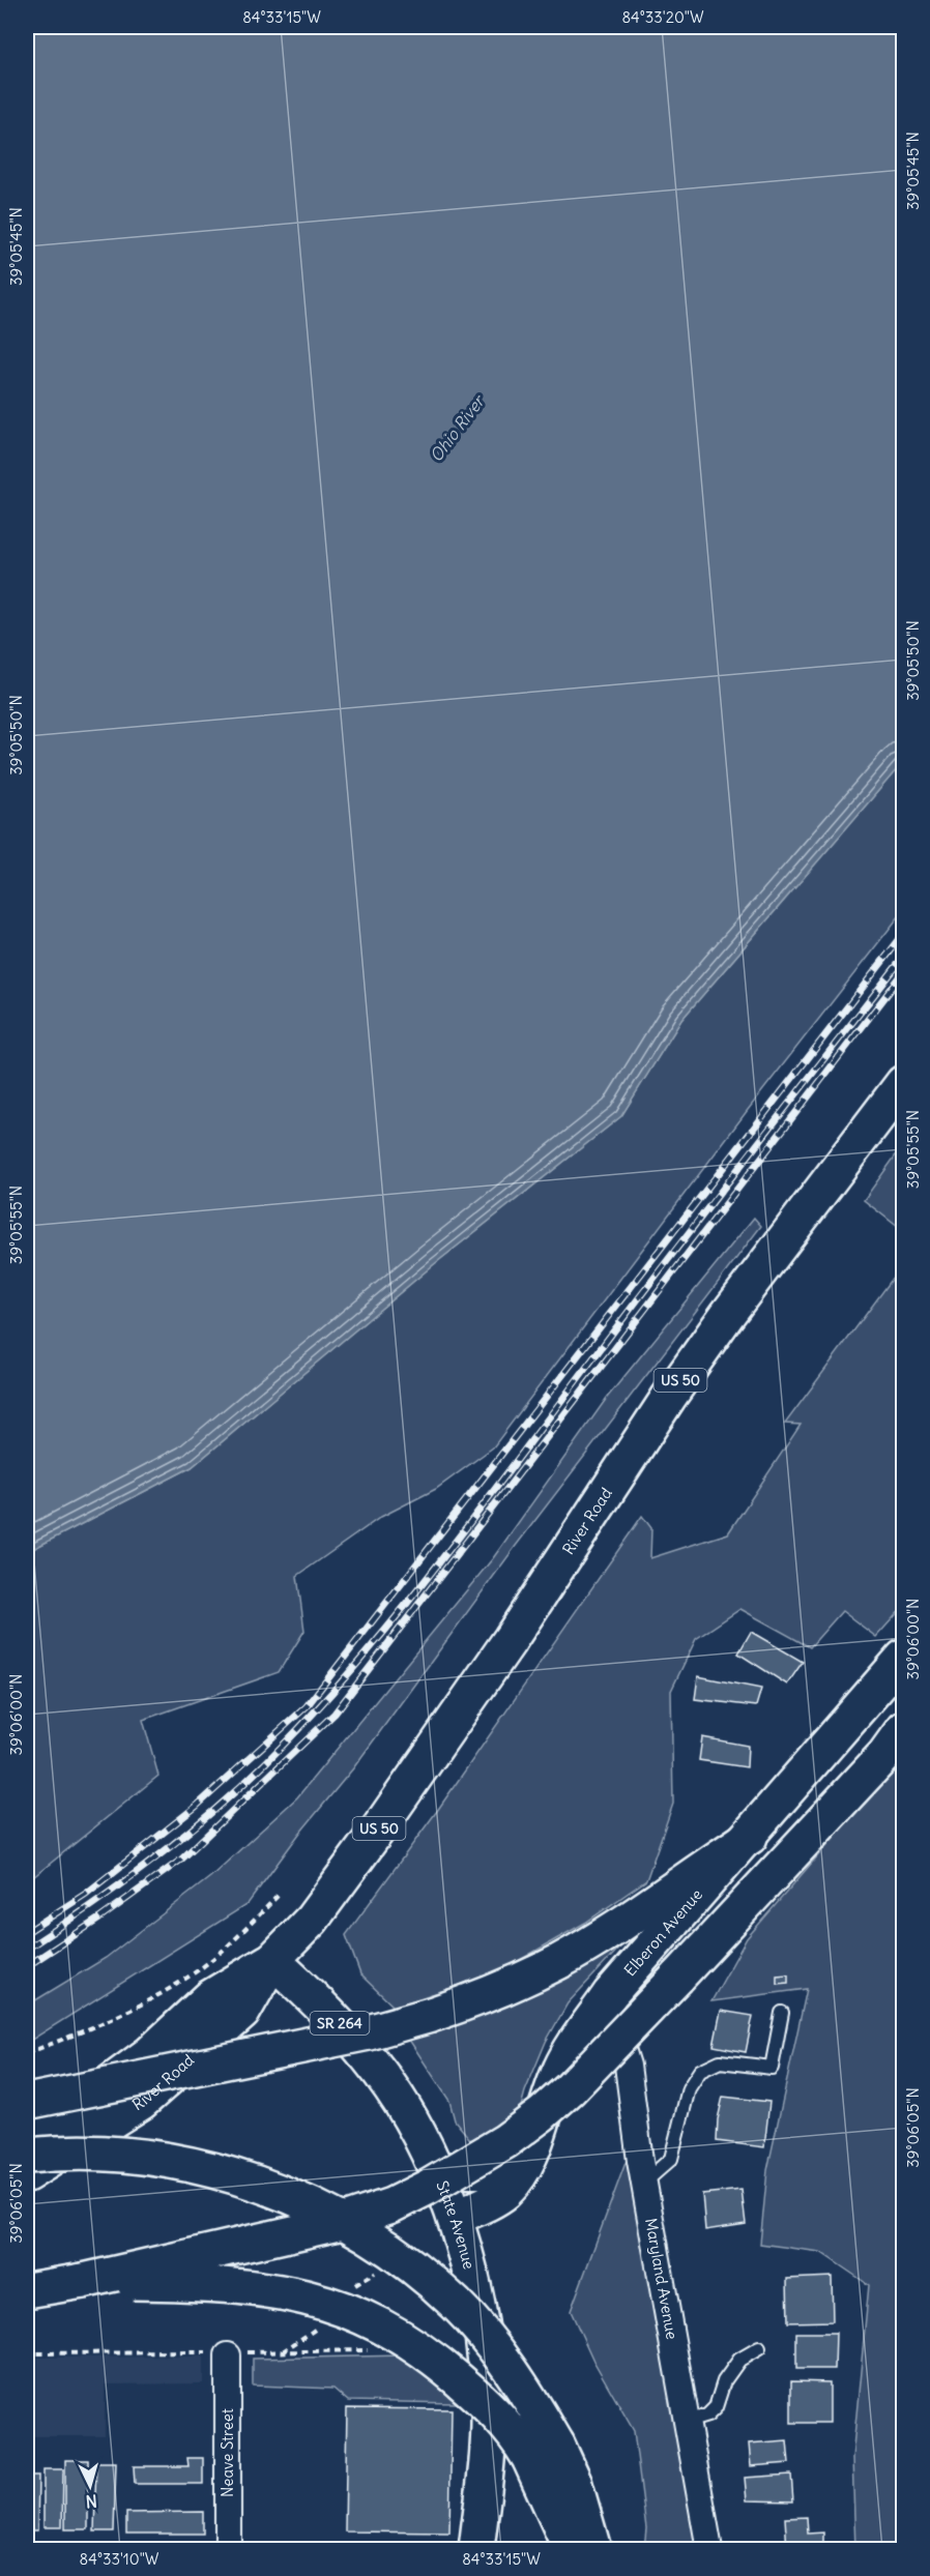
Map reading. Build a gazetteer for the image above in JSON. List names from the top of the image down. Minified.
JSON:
{"streets":{"main road":["US 50","River Road","Elberon Avenue","SR 264","State Avenue"],"street":["Maryland Avenue","Neave Street"]},"crossings":[["River Road","State Avenue"],["Elberon Avenue","State Avenue"],["Elberon Avenue","Maryland Avenue"]],"water":["Ohio River"],"north":"bottom","coordinates":["84°33'15\"W","84°33'20\"W","39°05'45\"N","39°05'50\"N","39°05'55\"N","39°06'00\"N","39°06'05\"N","84°33'10\"W"]}
